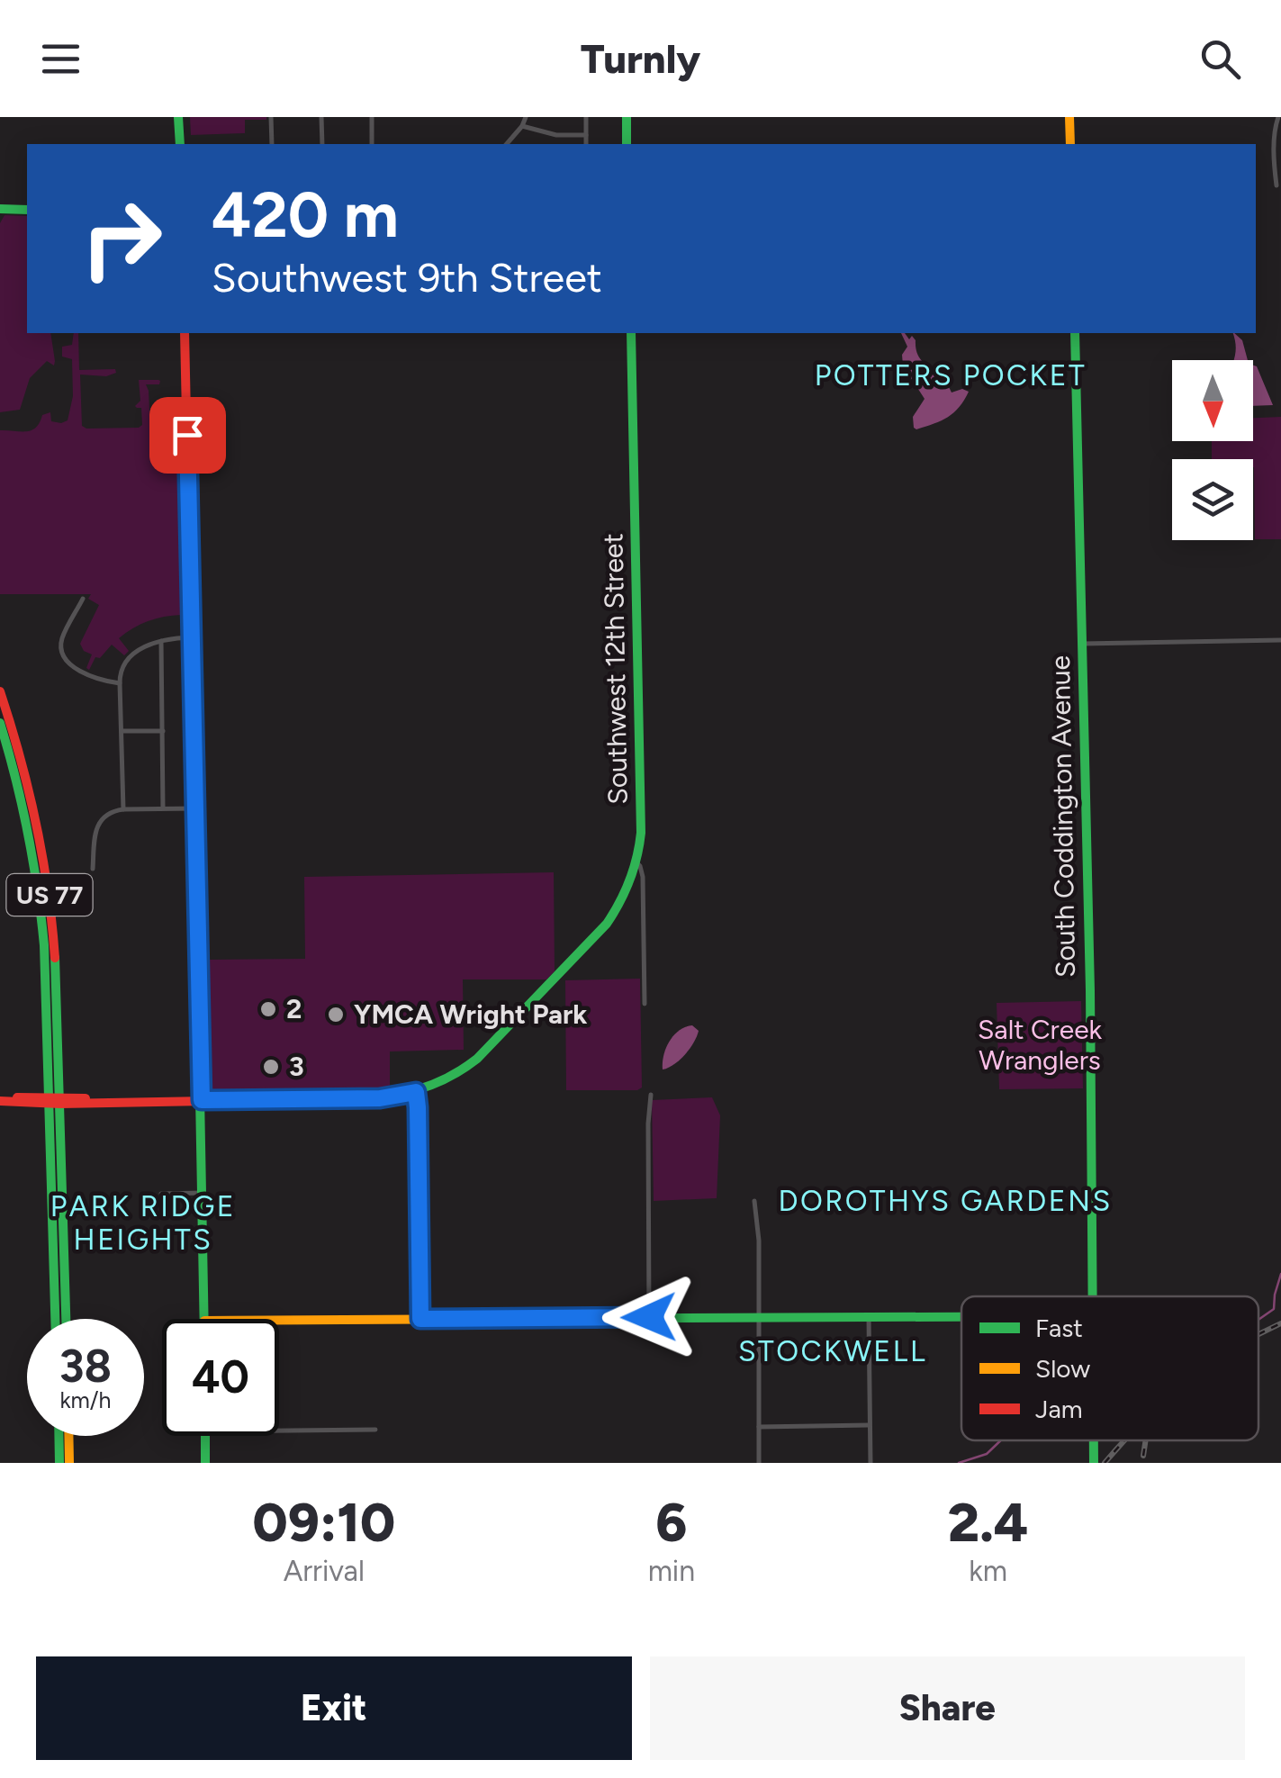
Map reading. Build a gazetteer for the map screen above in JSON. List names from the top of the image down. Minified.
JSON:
{"streets":{"main road":["Southwest 12th Street","South Coddington Avenue","US 77"]},"districts":["POTTERS POCKET","DOROTHYS GARDENS","PARK RIDGE HEIGHTS","STOCKWELL"],"parks":["Salt Creek Wranglers"],"places":["2","YMCA Wright Park","3"],"legend":["Fast","Slow","Jam"],"north":"bottom","page":{"header":"Turnly","turn":["420 m","Southwest 9th Street"],"speed":"38 km/h","limit":"40","eta":["09:10","Arrival","6","min","2.4","km"],"buttons":["Exit","Share"]}}
